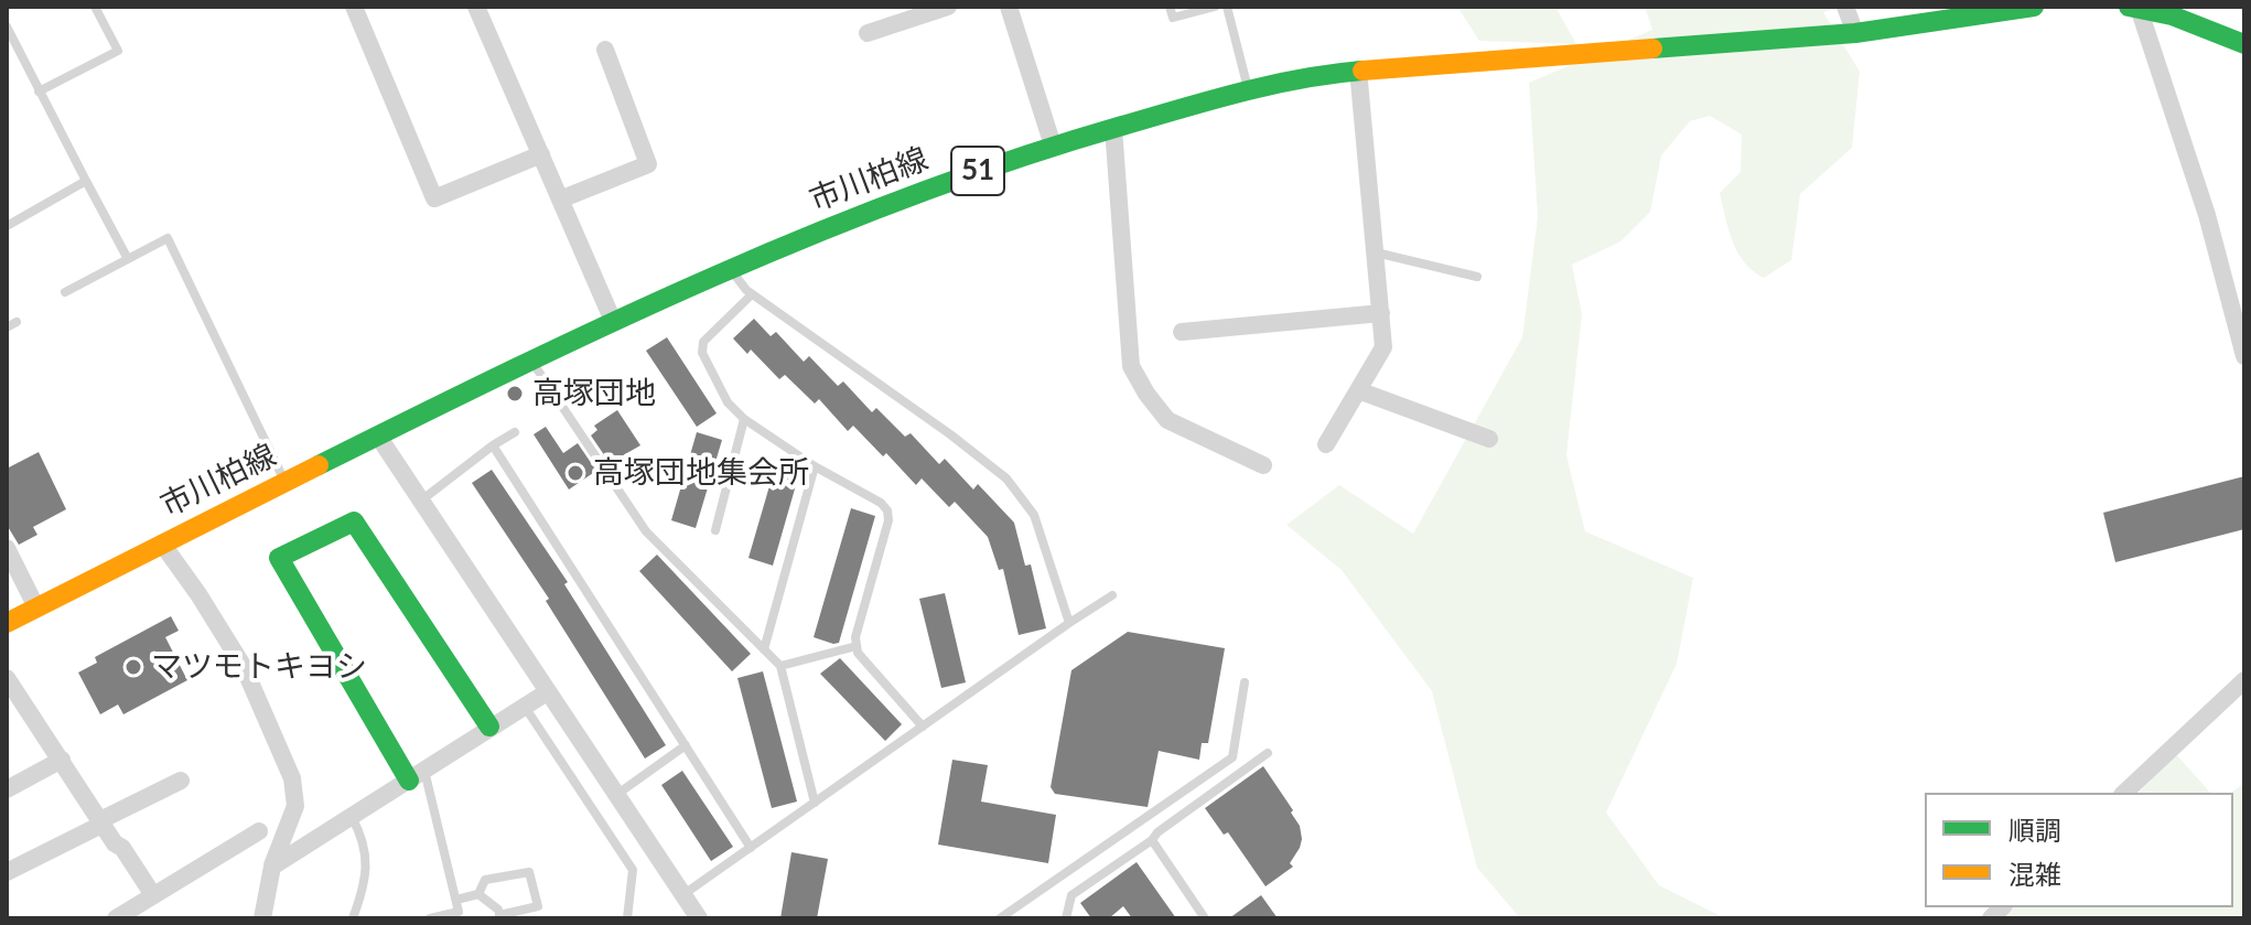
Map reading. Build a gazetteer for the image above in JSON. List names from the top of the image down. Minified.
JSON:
{"streets":{"main road":["51","市川柏線"]},"places":["高塚団地","高塚団地集会所","マツモトキヨシ"],"legend":["順調","混雑"]}
